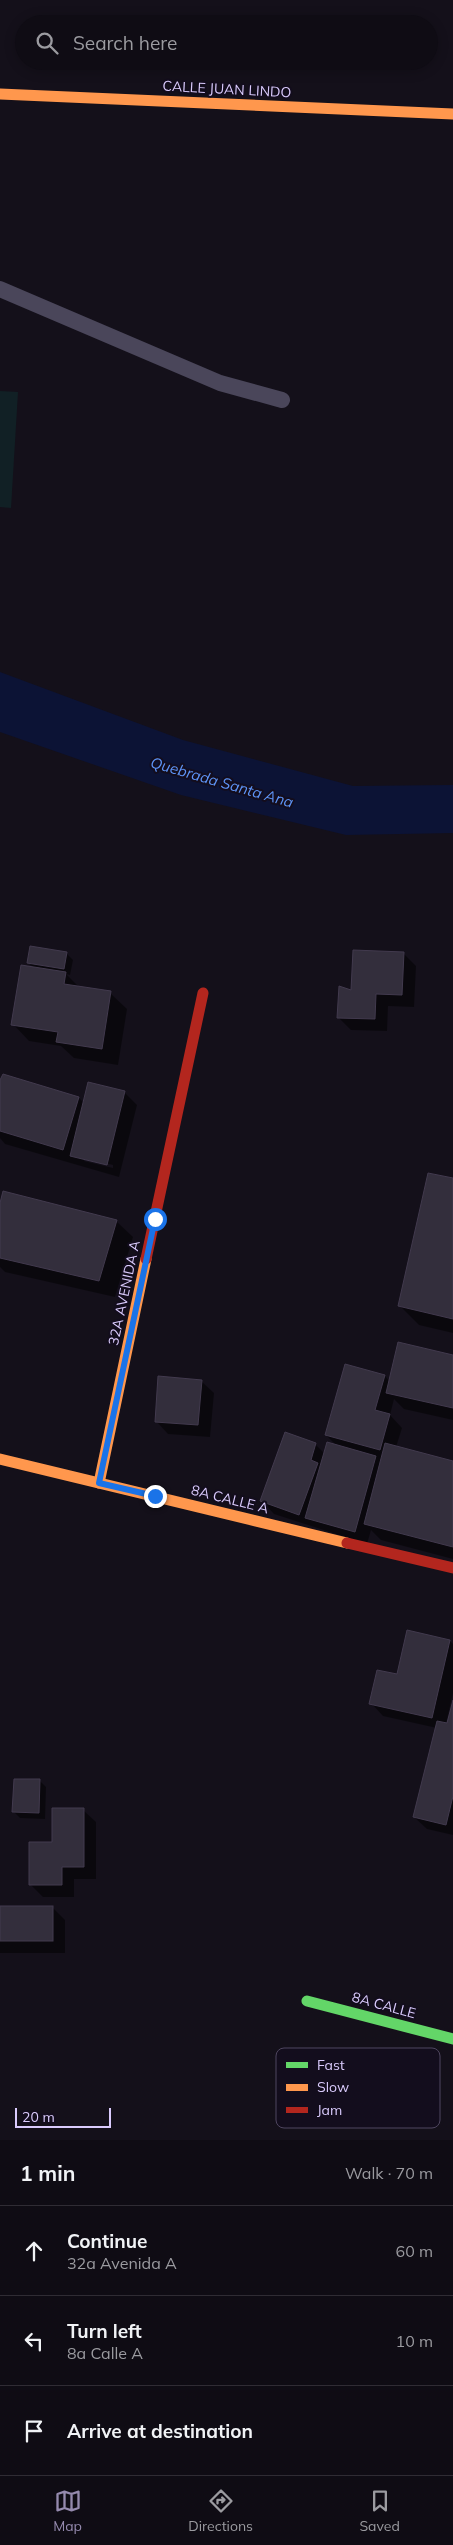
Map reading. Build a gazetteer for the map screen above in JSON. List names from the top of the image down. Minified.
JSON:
{"streets":{"street":["CALLE JUAN LINDO","32A AVENIDA A","8A CALLE A","8A CALLE"]},"crossings":[["32A AVENIDA A","8A CALLE A"]],"water":["Quebrada Santa Ana"],"legend":["Fast","Slow","Jam"],"scale_bar":"20 m","page":{"search":"Search here","scale":"20 m","heading":["1 min","Walk · 70 m"],"list":[["Continue","32a Avenida A","60 m"],["Turn left","8a Calle A","10 m"],"Arrive at destination"],"nav":["Map","Directions","Saved"]}}
